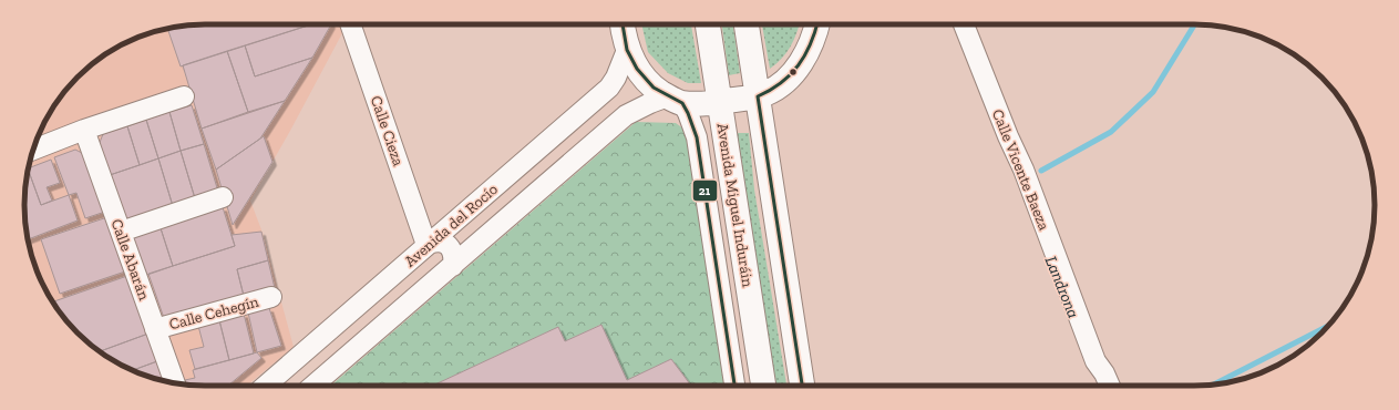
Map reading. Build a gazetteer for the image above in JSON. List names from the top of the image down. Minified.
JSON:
{"streets":{"main road":["Avenida Miguel Induráin"],"street":["Calle Cieza","Calle Vicente Baeza","Avenida del Rocío","Calle Abarán","Calle Cehegín"]},"crossings":[["Calle Cieza","Avenida del Rocío"],["Calle Abarán","Calle Cehegín"]],"water":["Landrona"],"lines":["transit line 21"]}
